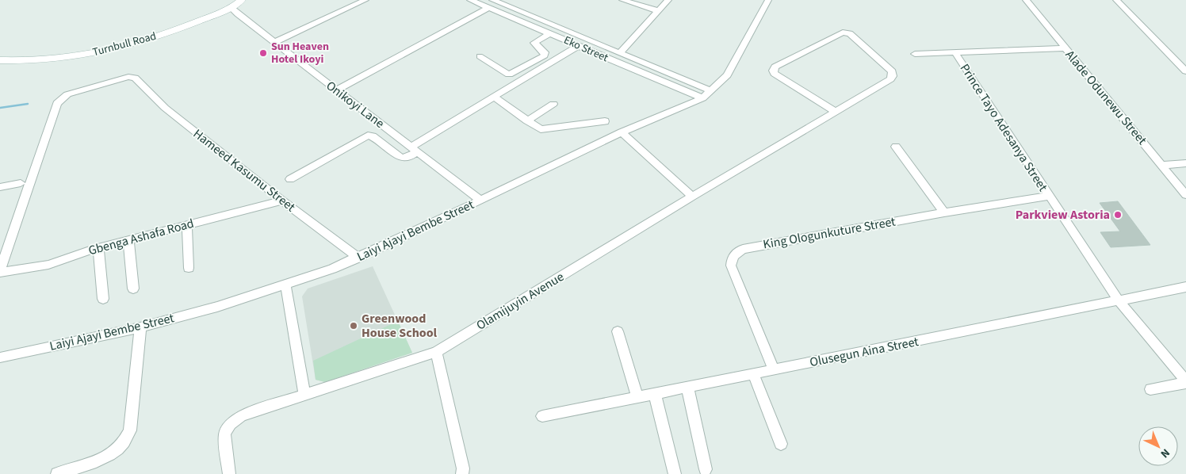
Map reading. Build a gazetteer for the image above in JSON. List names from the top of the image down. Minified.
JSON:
{"streets":{"street":["Turnbull Road","Eko Street","Alade Odunewu Street","Onikoyi Lane","Prince Tayo Adesanya Street","Hameed Kasumu Street","Laiyi Ajayi Bembe Street","King Ologunkuture Street","Gbenga Ashafa Road","Olamijuyin Avenue","Olusegun Aina Street"]},"crossings":[["Turnbull Road","Onikoyi Lane"],["Eko Street","Laiyi Ajayi Bembe Street"],["Onikoyi Lane","Laiyi Ajayi Bembe Street"],["Prince Tayo Adesanya Street","King Ologunkuture Street"],["Prince Tayo Adesanya Street","Olusegun Aina Street"],["Hameed Kasumu Street","Laiyi Ajayi Bembe Street"],["Hameed Kasumu Street","Gbenga Ashafa Road"],["King Ologunkuture Street","Olusegun Aina Street"]],"places":["Sun Heaven Hotel Ikoyi","Parkview Astoria","Greenwood House School"],"north":"bottom right"}
